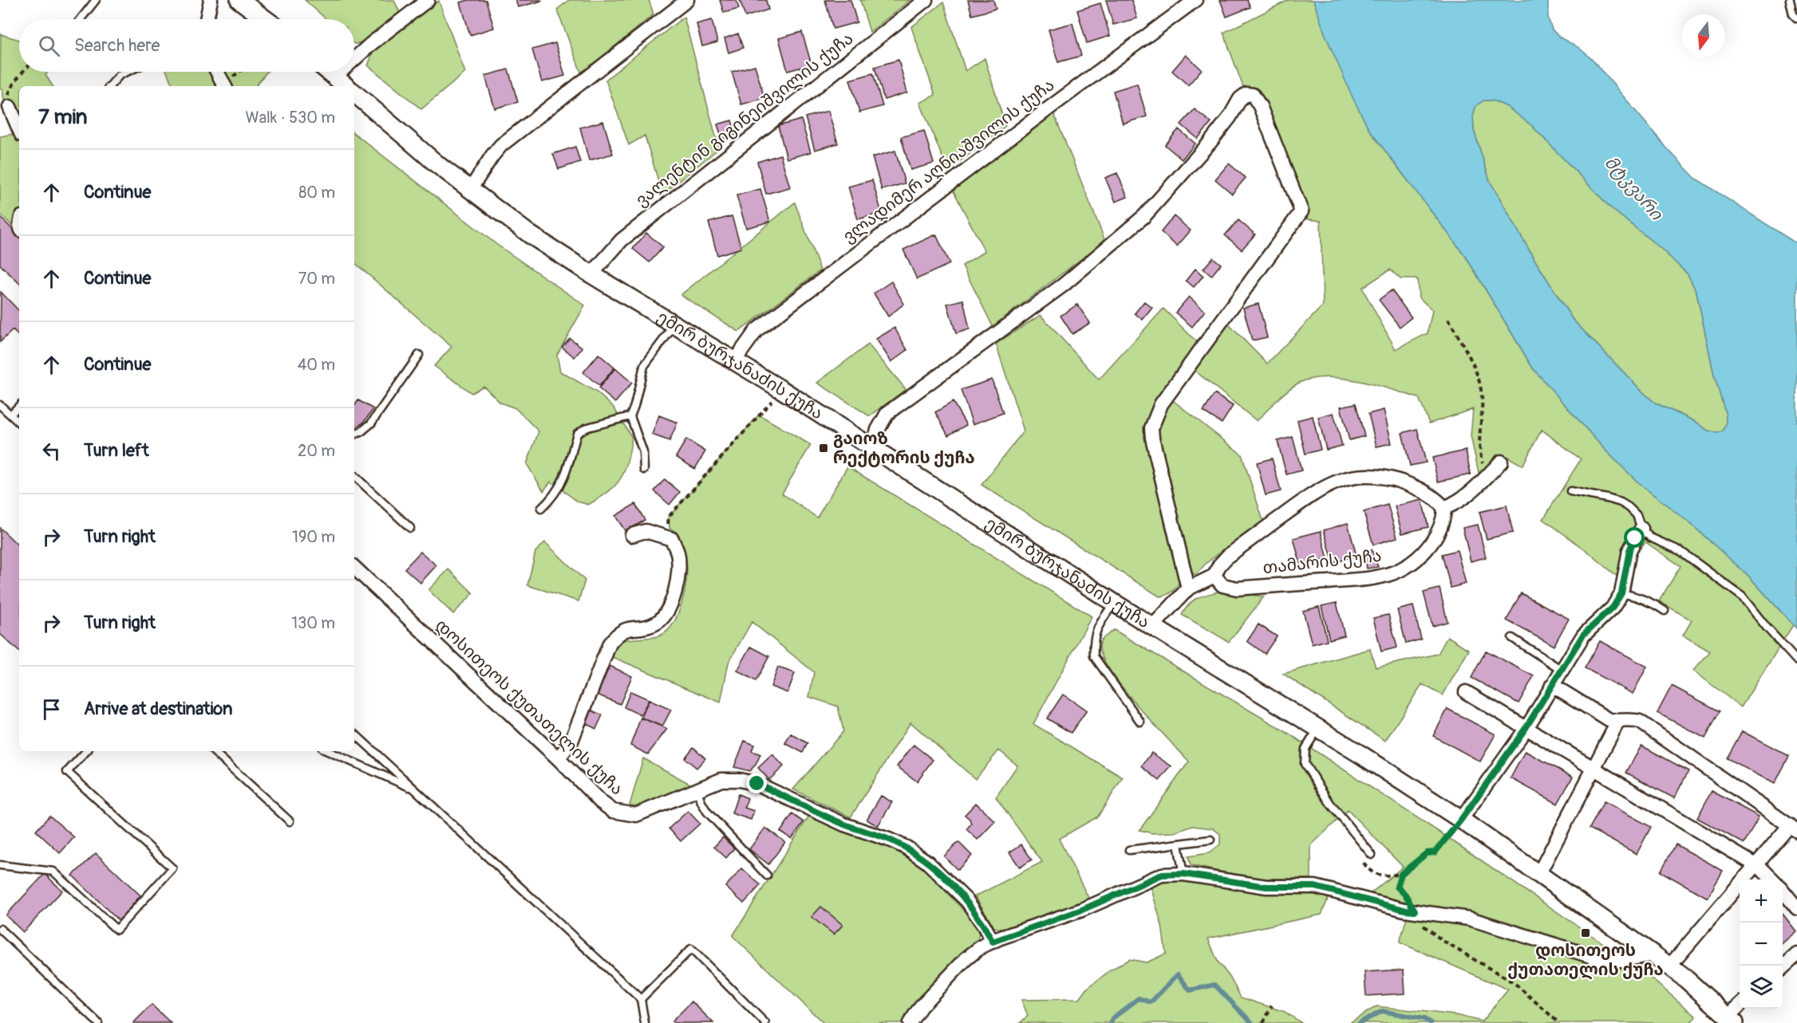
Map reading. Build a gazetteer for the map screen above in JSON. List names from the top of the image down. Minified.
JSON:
{"streets":{"street":["ვალენტინ გიგინეიშვილის ქუჩა","ვლადიმერ აღნიაშვილის ქუჩა","ემირ ბურჯანაძის ქუჩა","თამარის ქუჩა","დოსითეოს ქუთათელის ქუჩა"]},"crossings":[["ვალენტინ გიგინეიშვილის ქუჩა","ემირ ბურჯანაძის ქუჩა"],["ვლადიმერ აღნიაშვილის ქუჩა","ემირ ბურჯანაძის ქუჩა"]],"water":["მტკვარი"],"places":{"transit":["გაიოზ რექტორის ქუჩა","დოსითეოს ქუთათელის ქუჩა"]},"north":"bottom","page":{"search":"Search here","heading":["7 min","Walk · 530 m"],"list":[["Continue","80 m"],["Continue","70 m"],["Continue","40 m"],["Turn left","20 m"],["Turn right","190 m"],["Turn right","130 m"],"Arrive at destination"],"map_buttons":["+","−"]}}
